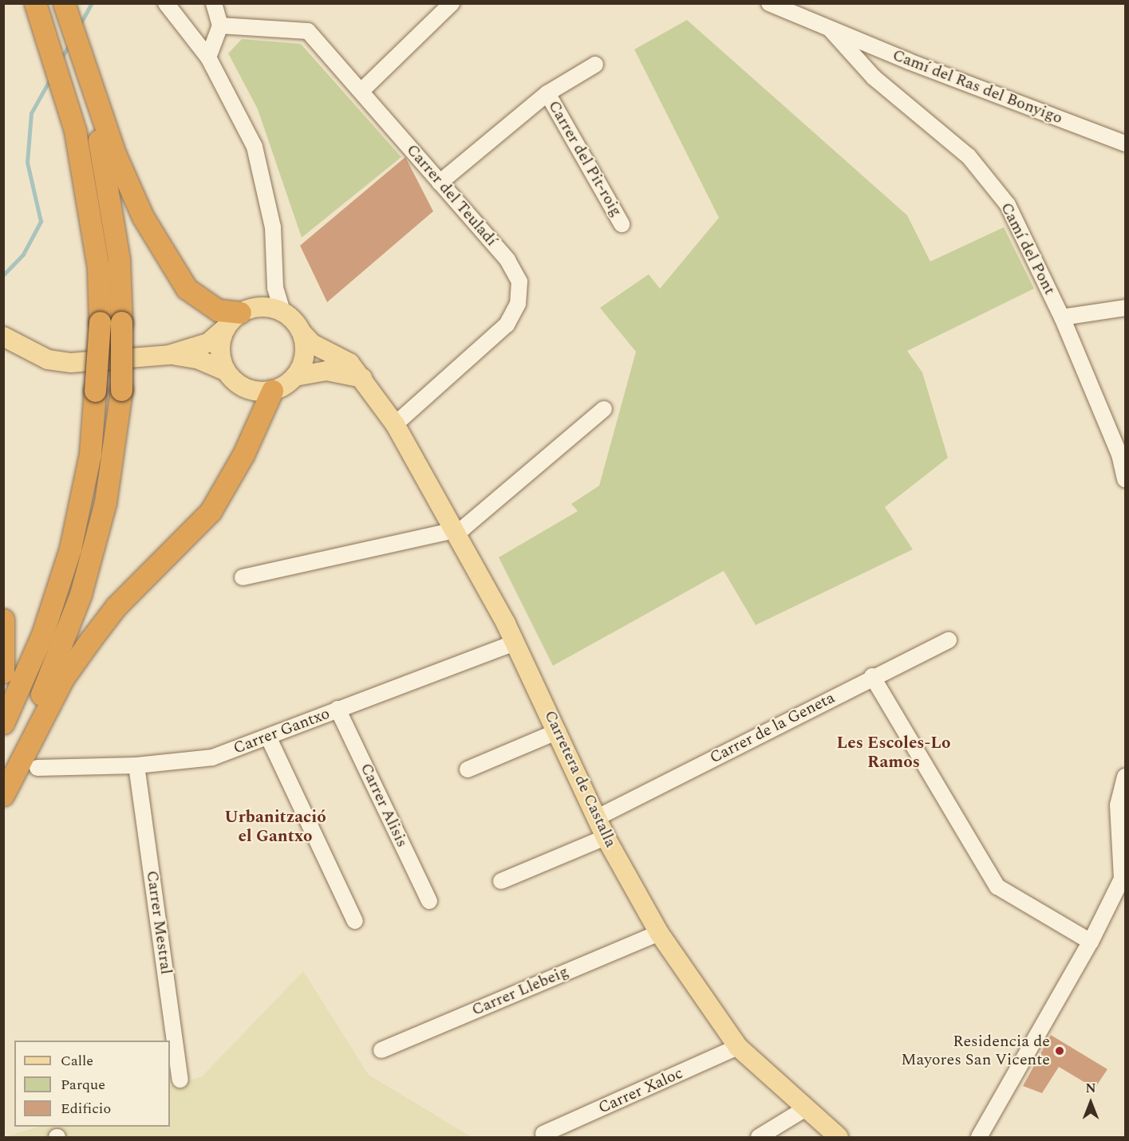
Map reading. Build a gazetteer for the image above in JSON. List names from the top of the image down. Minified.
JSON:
{"streets":{"main road":["Carretera de Castalla"],"street":["Camí del Ras del Bonyigo","Carrer del Pit-roig","Carrer del Teuladí","Camí del Pont","Carrer de la Geneta","Carrer Gantxo","Carrer Alisis","Carrer Mestral","Carrer Llebeig","Carrer Xaloc"]},"crossings":[["Camí del Ras del Bonyigo","Camí del Pont"],["Carrer del Pit-roig","Carrer del Teuladí"],["Carrer del Teuladí","Carretera de Castalla"],["Carrer de la Geneta","Carretera de Castalla"],["Carrer Gantxo","Carretera de Castalla"],["Carrer Gantxo","Carrer Alisis"],["Carrer Gantxo","Carrer Mestral"],["Carretera de Castalla","Carrer Llebeig"],["Carretera de Castalla","Carrer Xaloc"]],"districts":["Les Escoles-Lo Ramos","Urbanització el Gantxo"],"places":["Residencia de Mayores San Vicente"],"legend":["Calle","Parque","Edificio"],"north":"top"}
